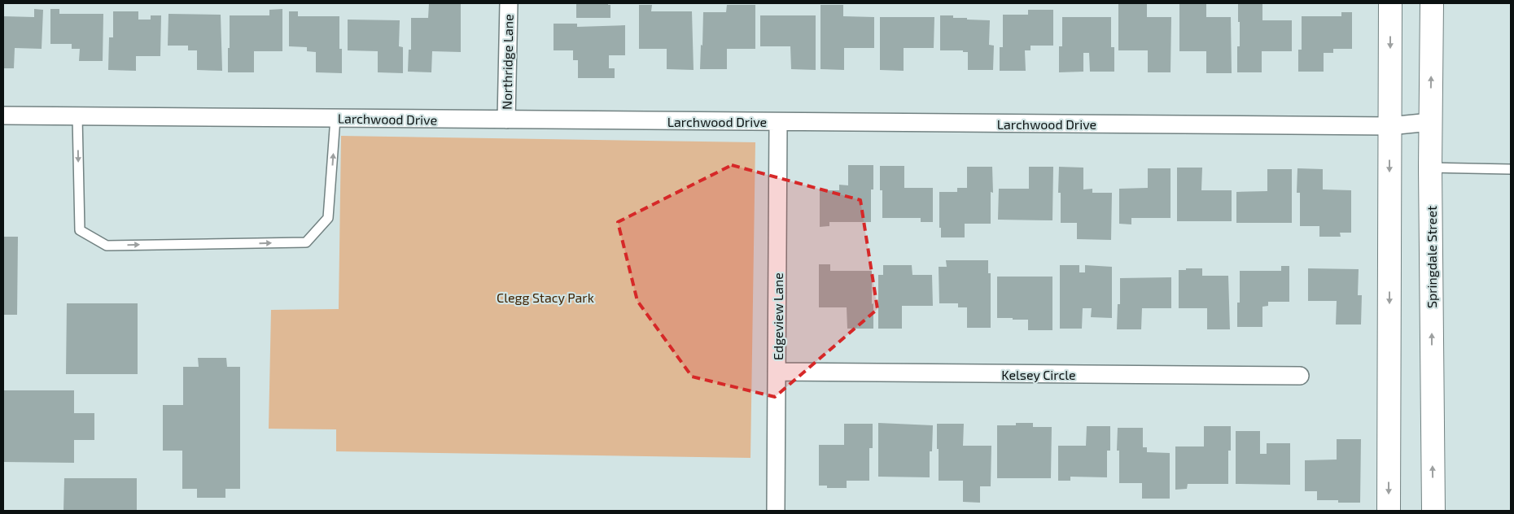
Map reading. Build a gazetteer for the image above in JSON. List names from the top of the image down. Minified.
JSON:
{"streets":{"main road":["Springdale Street"],"street":["Northridge Lane","Larchwood Drive","Edgeview Lane","Kelsey Circle"]},"crossings":[["Northridge Lane","Larchwood Drive"],["Larchwood Drive","Springdale Street"],["Larchwood Drive","Edgeview Lane"],["Edgeview Lane","Kelsey Circle"]],"parks":["Clegg Stacy Park"]}
